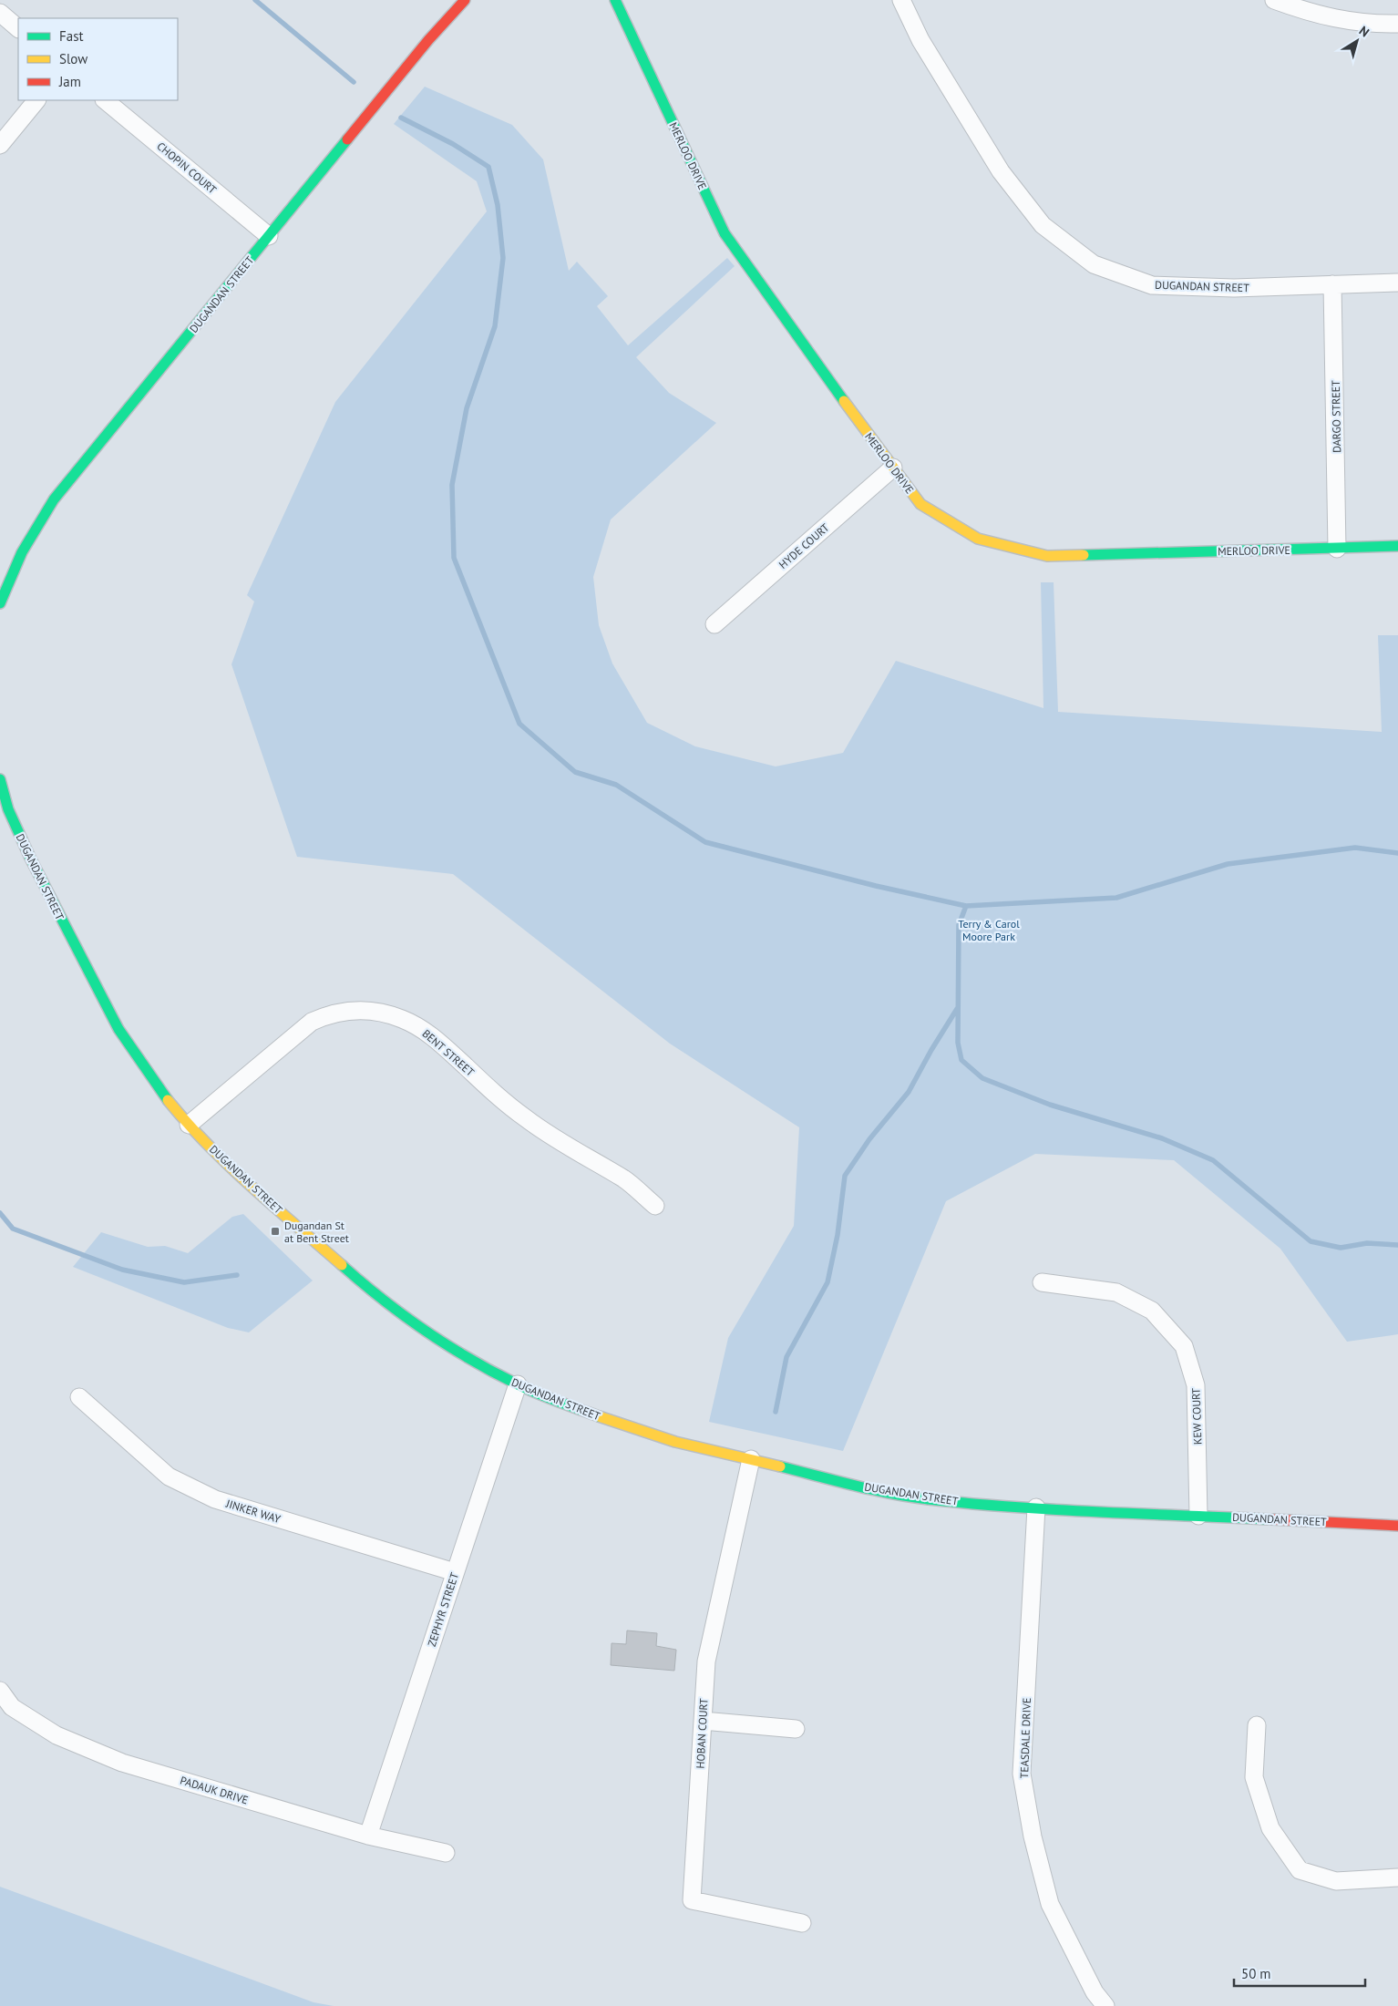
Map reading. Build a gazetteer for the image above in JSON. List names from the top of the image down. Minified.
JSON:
{"streets":{"street":["MERLOO DRIVE","CHOPIN COURT","DUGANDAN STREET","DARGO STREET","HYDE COURT","BENT STREET","KEW COURT","JINKER WAY","ZEPHYR STREET","HOBAN COURT","TEASDALE DRIVE","PADAUK DRIVE"]},"crossings":[["MERLOO DRIVE","DARGO STREET"],["MERLOO DRIVE","HYDE COURT"],["CHOPIN COURT","DUGANDAN STREET"],["DUGANDAN STREET","DARGO STREET"],["DUGANDAN STREET","BENT STREET"],["DUGANDAN STREET","KEW COURT"],["DUGANDAN STREET","ZEPHYR STREET"],["DUGANDAN STREET","HOBAN COURT"],["DUGANDAN STREET","TEASDALE DRIVE"],["JINKER WAY","ZEPHYR STREET"],["ZEPHYR STREET","PADAUK DRIVE"]],"parks":["Terry & Carol Moore Park"],"places":{"transit":["Dugandan St at Bent Street"]},"legend":["Fast","Slow","Jam"],"scale_bar":"50 m","north":"top right"}
